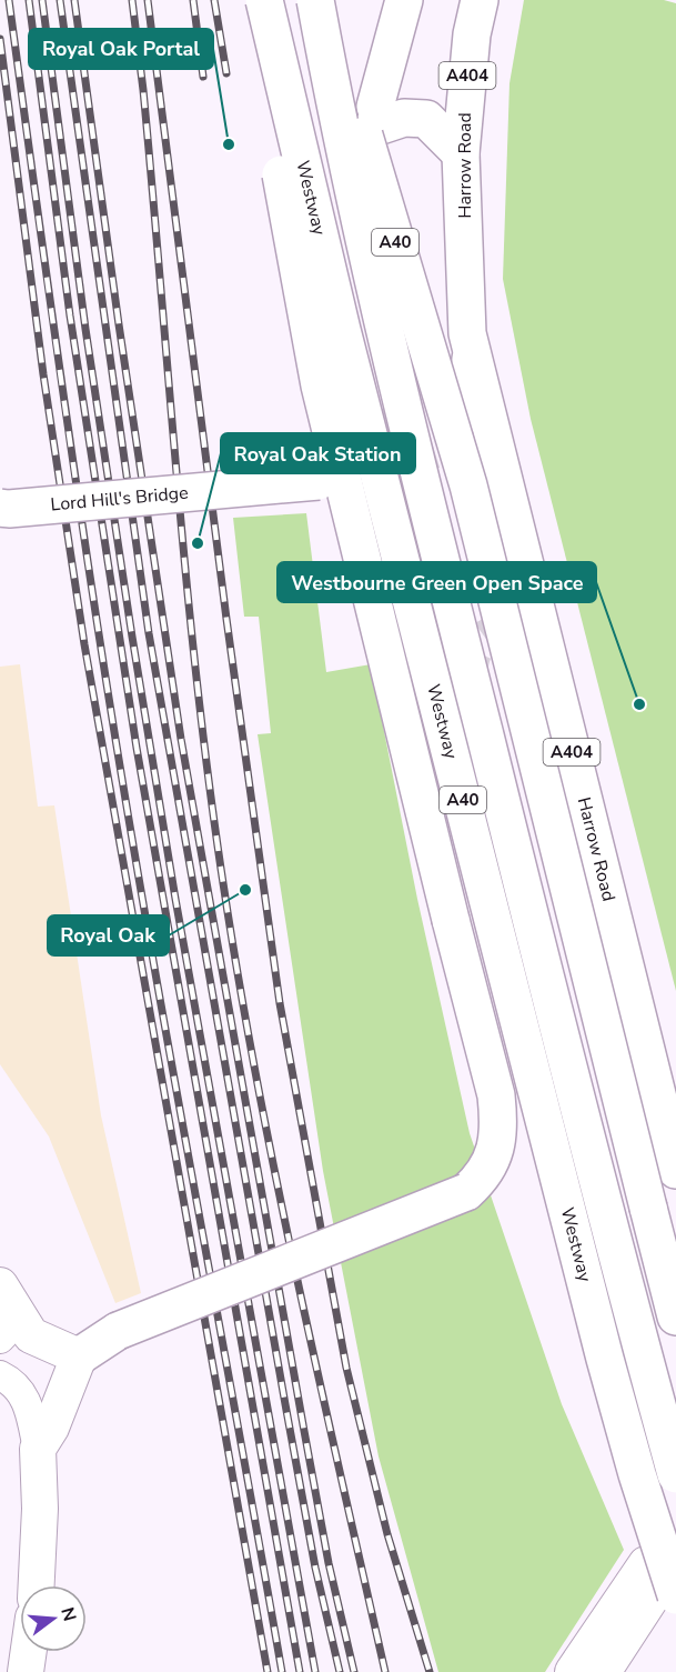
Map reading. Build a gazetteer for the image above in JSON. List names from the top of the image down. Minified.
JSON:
{"streets":{"main road":["A404","Harrow Road","Westway","A40","Lord Hill's Bridge"]},"places":["Royal Oak Portal","Royal Oak Station","Westbourne Green Open Space","Royal Oak"],"north":"right"}
